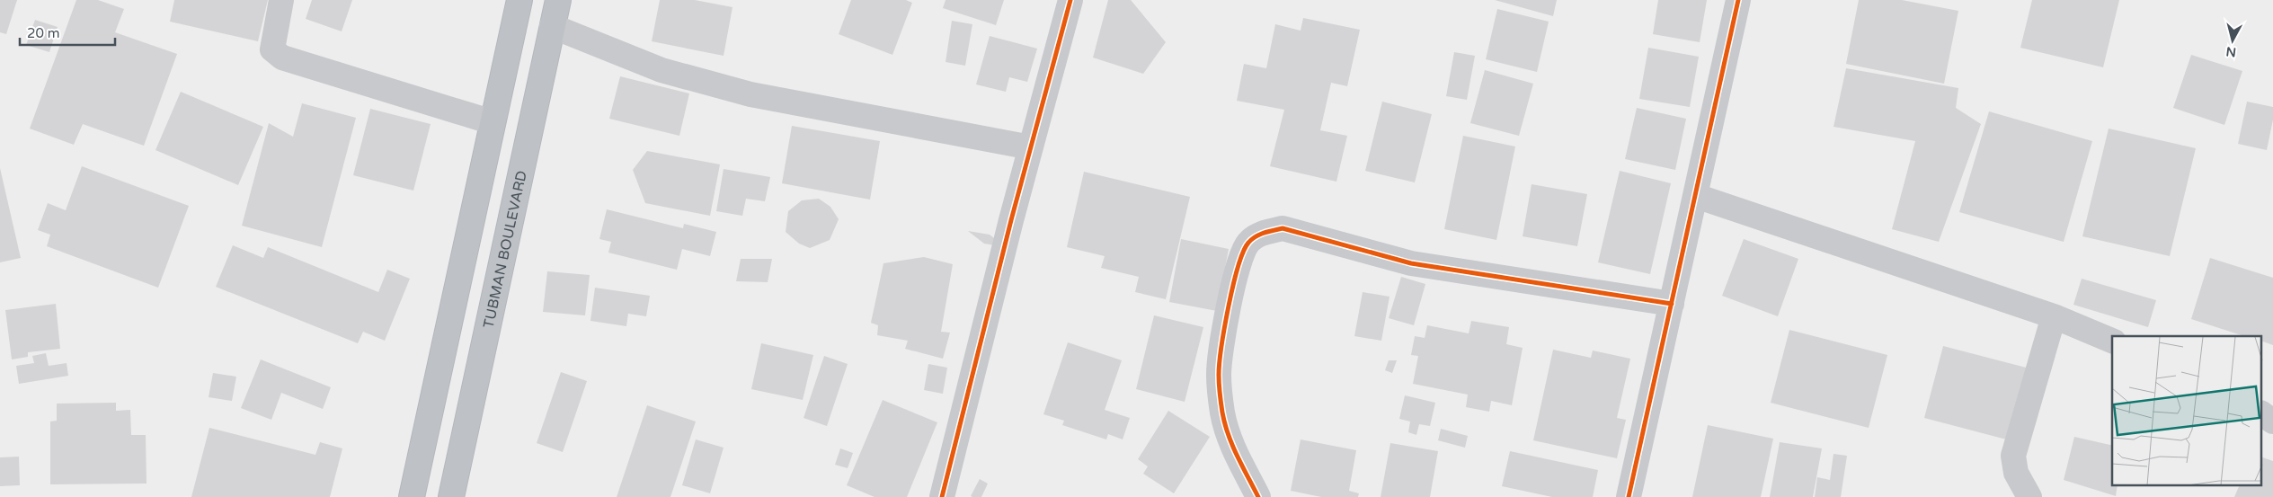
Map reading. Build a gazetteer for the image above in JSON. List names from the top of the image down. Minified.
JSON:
{"streets":{"highway":["TUBMAN BOULEVARD"]},"scale_bar":"20 m","north":"bottom"}
